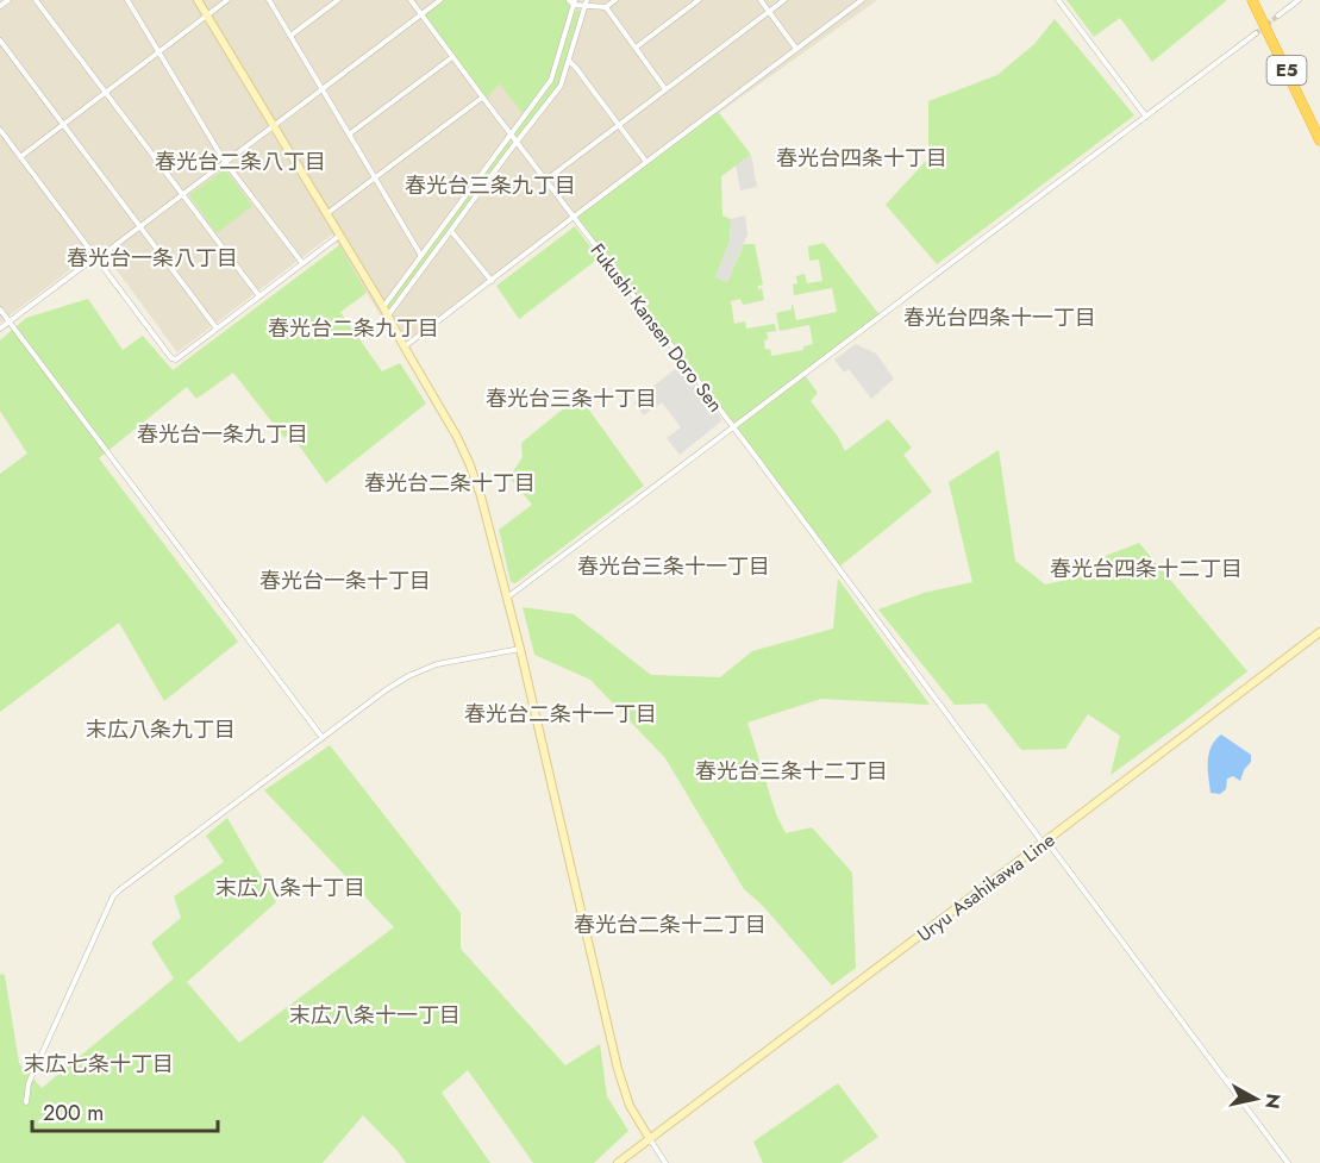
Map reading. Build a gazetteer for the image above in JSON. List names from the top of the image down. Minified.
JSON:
{"streets":{"highway":["E5"],"street":["Fukushi Kansen Doro Sen","Uryu Asahikawa Line"]},"districts":["春光台四条十丁目","春光台二条八丁目","春光台三条九丁目","春光台一条八丁目","春光台四条十一丁目","春光台二条九丁目","春光台三条十丁目","春光台一条九丁目","春光台二条十丁目","春光台三条十一丁目","春光台四条十二丁目","春光台一条十丁目","春光台二条十一丁目","末広八条九丁目","春光台三条十二丁目","末広八条十丁目","春光台二条十二丁目","末広八条十一丁目","末広七条十丁目"],"scale_bar":"200 m","north":"right"}
